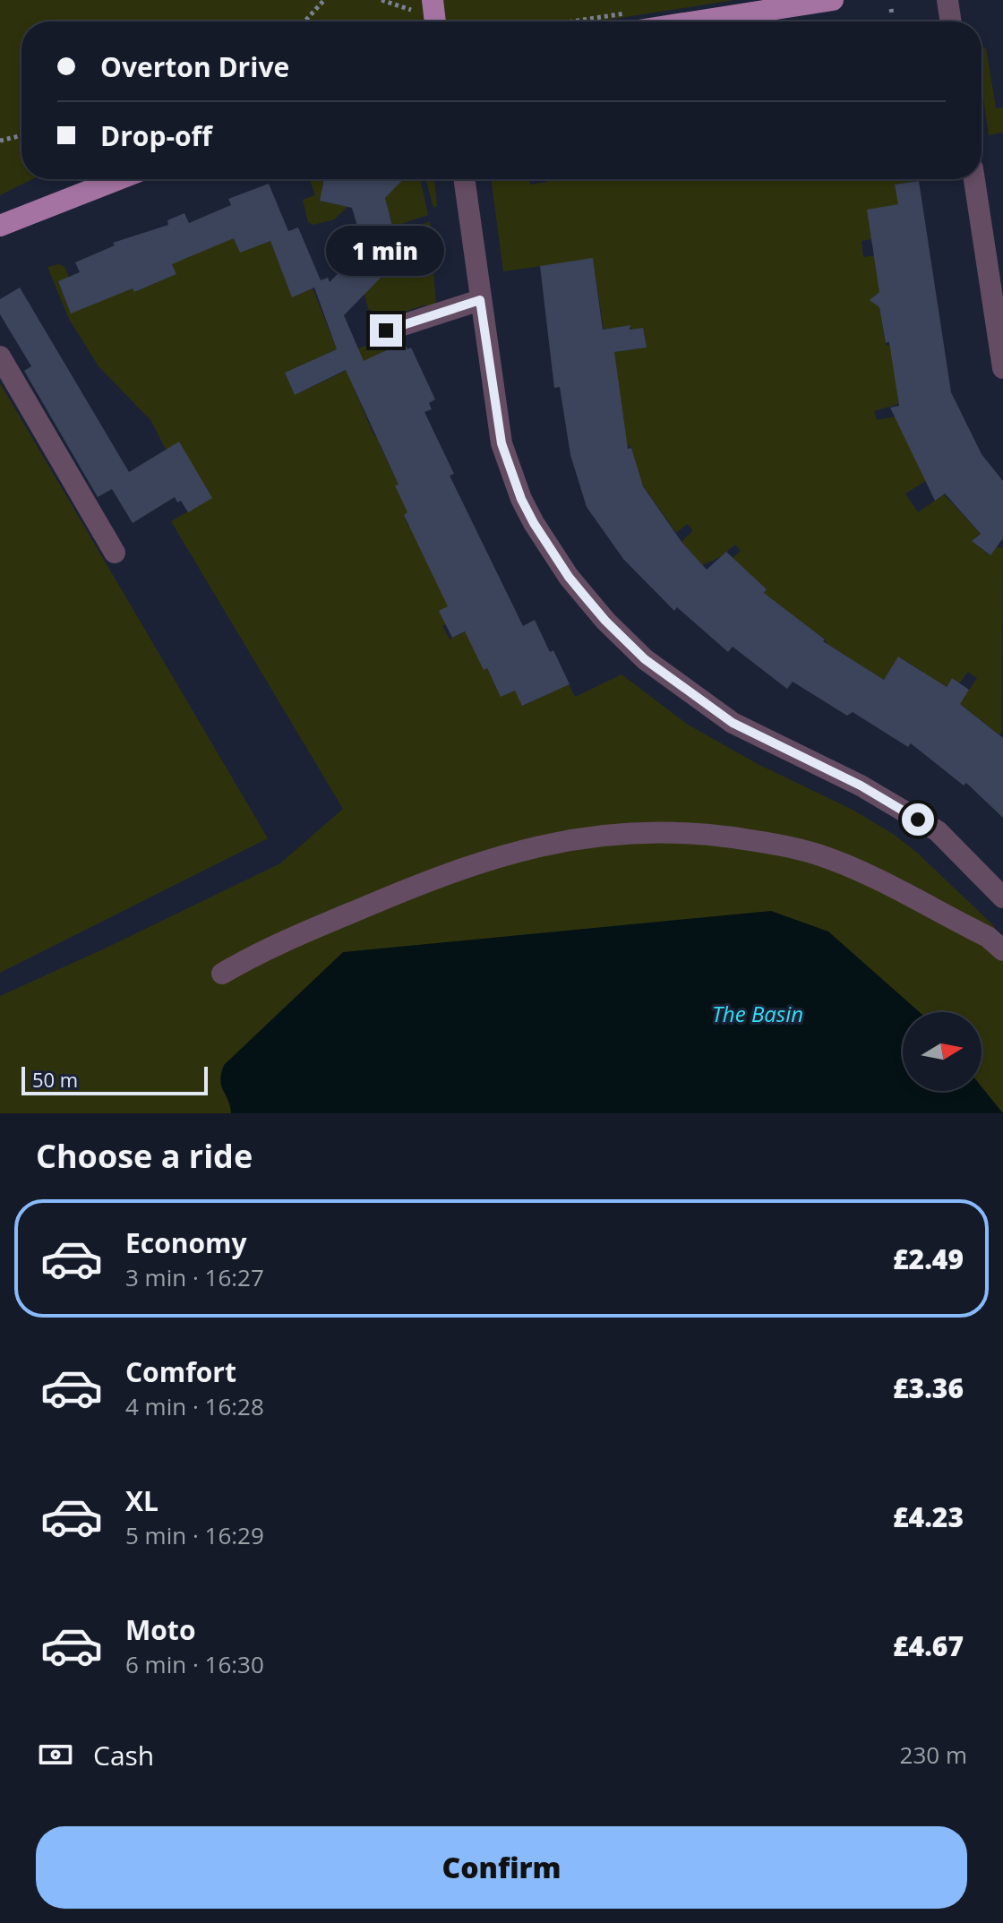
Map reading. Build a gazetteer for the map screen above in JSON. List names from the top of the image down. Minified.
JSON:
{"water":["The Basin"],"scale_bar":"50 m","north":"right","page":{"banner":["Overton Drive","Drop-off"],"bubble":"1 min","scale":"50 m","heading":"Choose a ride","list":[{"name":"Economy","note":"3 min · 16:27","value":"£2.49"},{"name":"Comfort","note":"4 min · 16:28","value":"£3.36"},{"name":"XL","note":"5 min · 16:29","value":"£4.23"},{"name":"Moto","note":"6 min · 16:30","value":"£4.67"}],"pay":["Cash","230 m"],"buttons":"Confirm"}}
